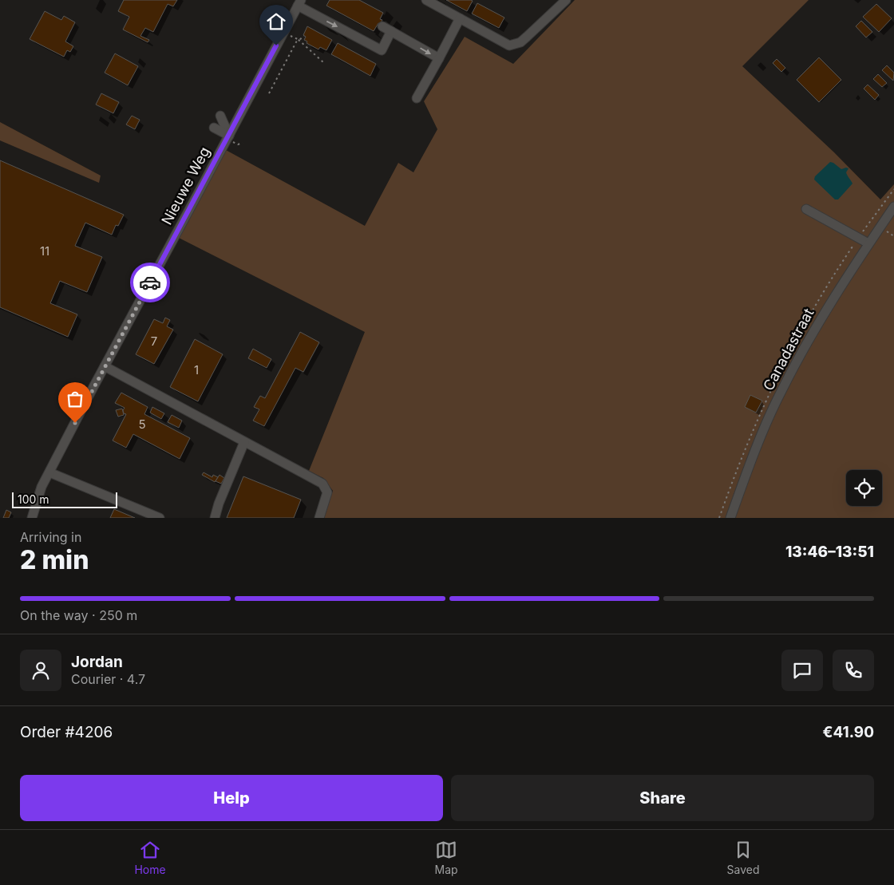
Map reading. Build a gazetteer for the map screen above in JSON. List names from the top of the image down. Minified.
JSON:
{"streets":{"street":["Nieuwe Weg","Canadastraat"]},"house_numbers":["11","7","1","5"],"scale_bar":"100 m","page":{"scale":"100 m","heading":["2 min","Arriving in","13:46–13:51"],"panel":["Jordan","Courier · 4.7","Order #4206","€41.90"],"bar":"On the way · 250 m","buttons":["Help","Share"],"tabs":["Home","Map","Saved"]}}
